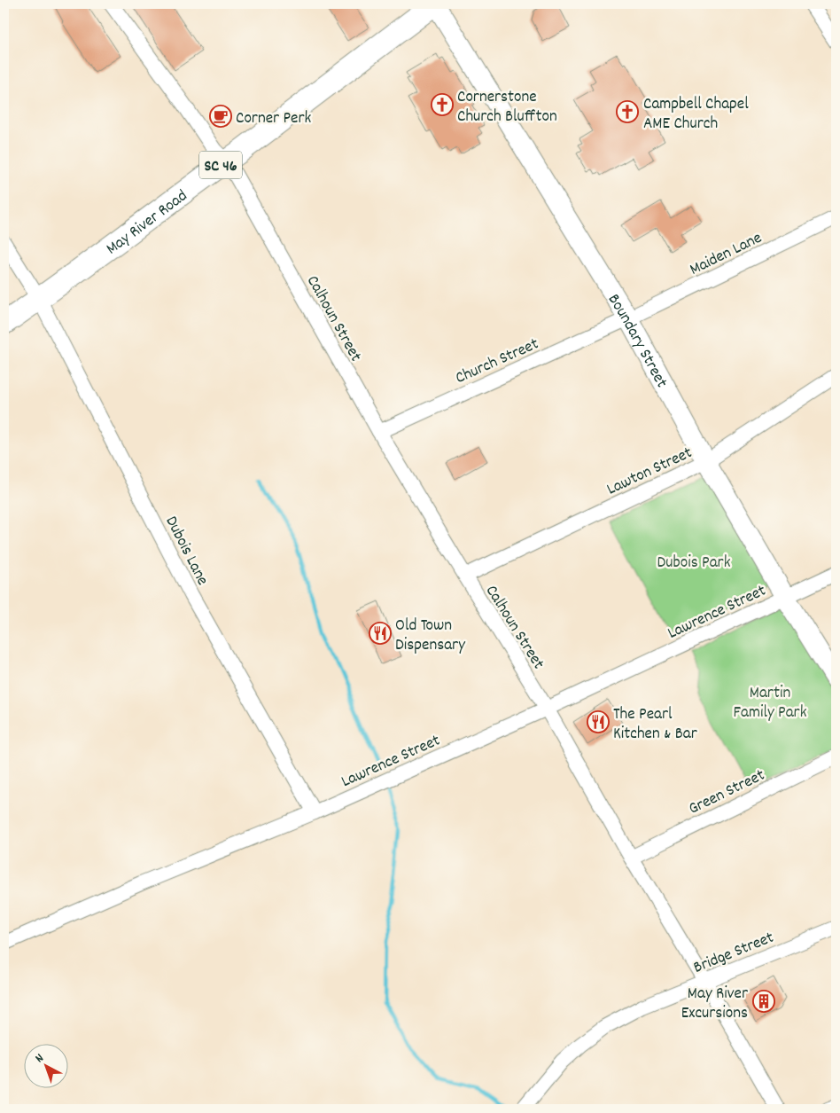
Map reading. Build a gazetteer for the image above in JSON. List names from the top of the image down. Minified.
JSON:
{"streets":{"main road":["SC 46","May River Road"],"street":["Maiden Lane","Calhoun Street","Boundary Street","Church Street","Lawton Street","Dubois Lane","Lawrence Street","Green Street","Bridge Street"]},"crossings":[["May River Road","Calhoun Street"],["May River Road","Boundary Street"],["May River Road","Dubois Lane"],["Maiden Lane","Boundary Street"],["Maiden Lane","Church Street"],["Calhoun Street","Church Street"],["Calhoun Street","Lawton Street"],["Calhoun Street","Lawrence Street"],["Calhoun Street","Green Street"],["Calhoun Street","Bridge Street"],["Boundary Street","Church Street"],["Boundary Street","Lawton Street"],["Boundary Street","Lawrence Street"],["Dubois Lane","Lawrence Street"]],"parks":["Dubois Park","Martin Family Park"],"places":{"church":["Cornerstone Church Bluffton","Campbell Chapel AME Church"],"cafe":["Corner Perk"],"restaurant":["Old Town Dispensary","The Pearl Kitchen & Bar"],"building":["May River Excursions"]},"north":"top left"}
